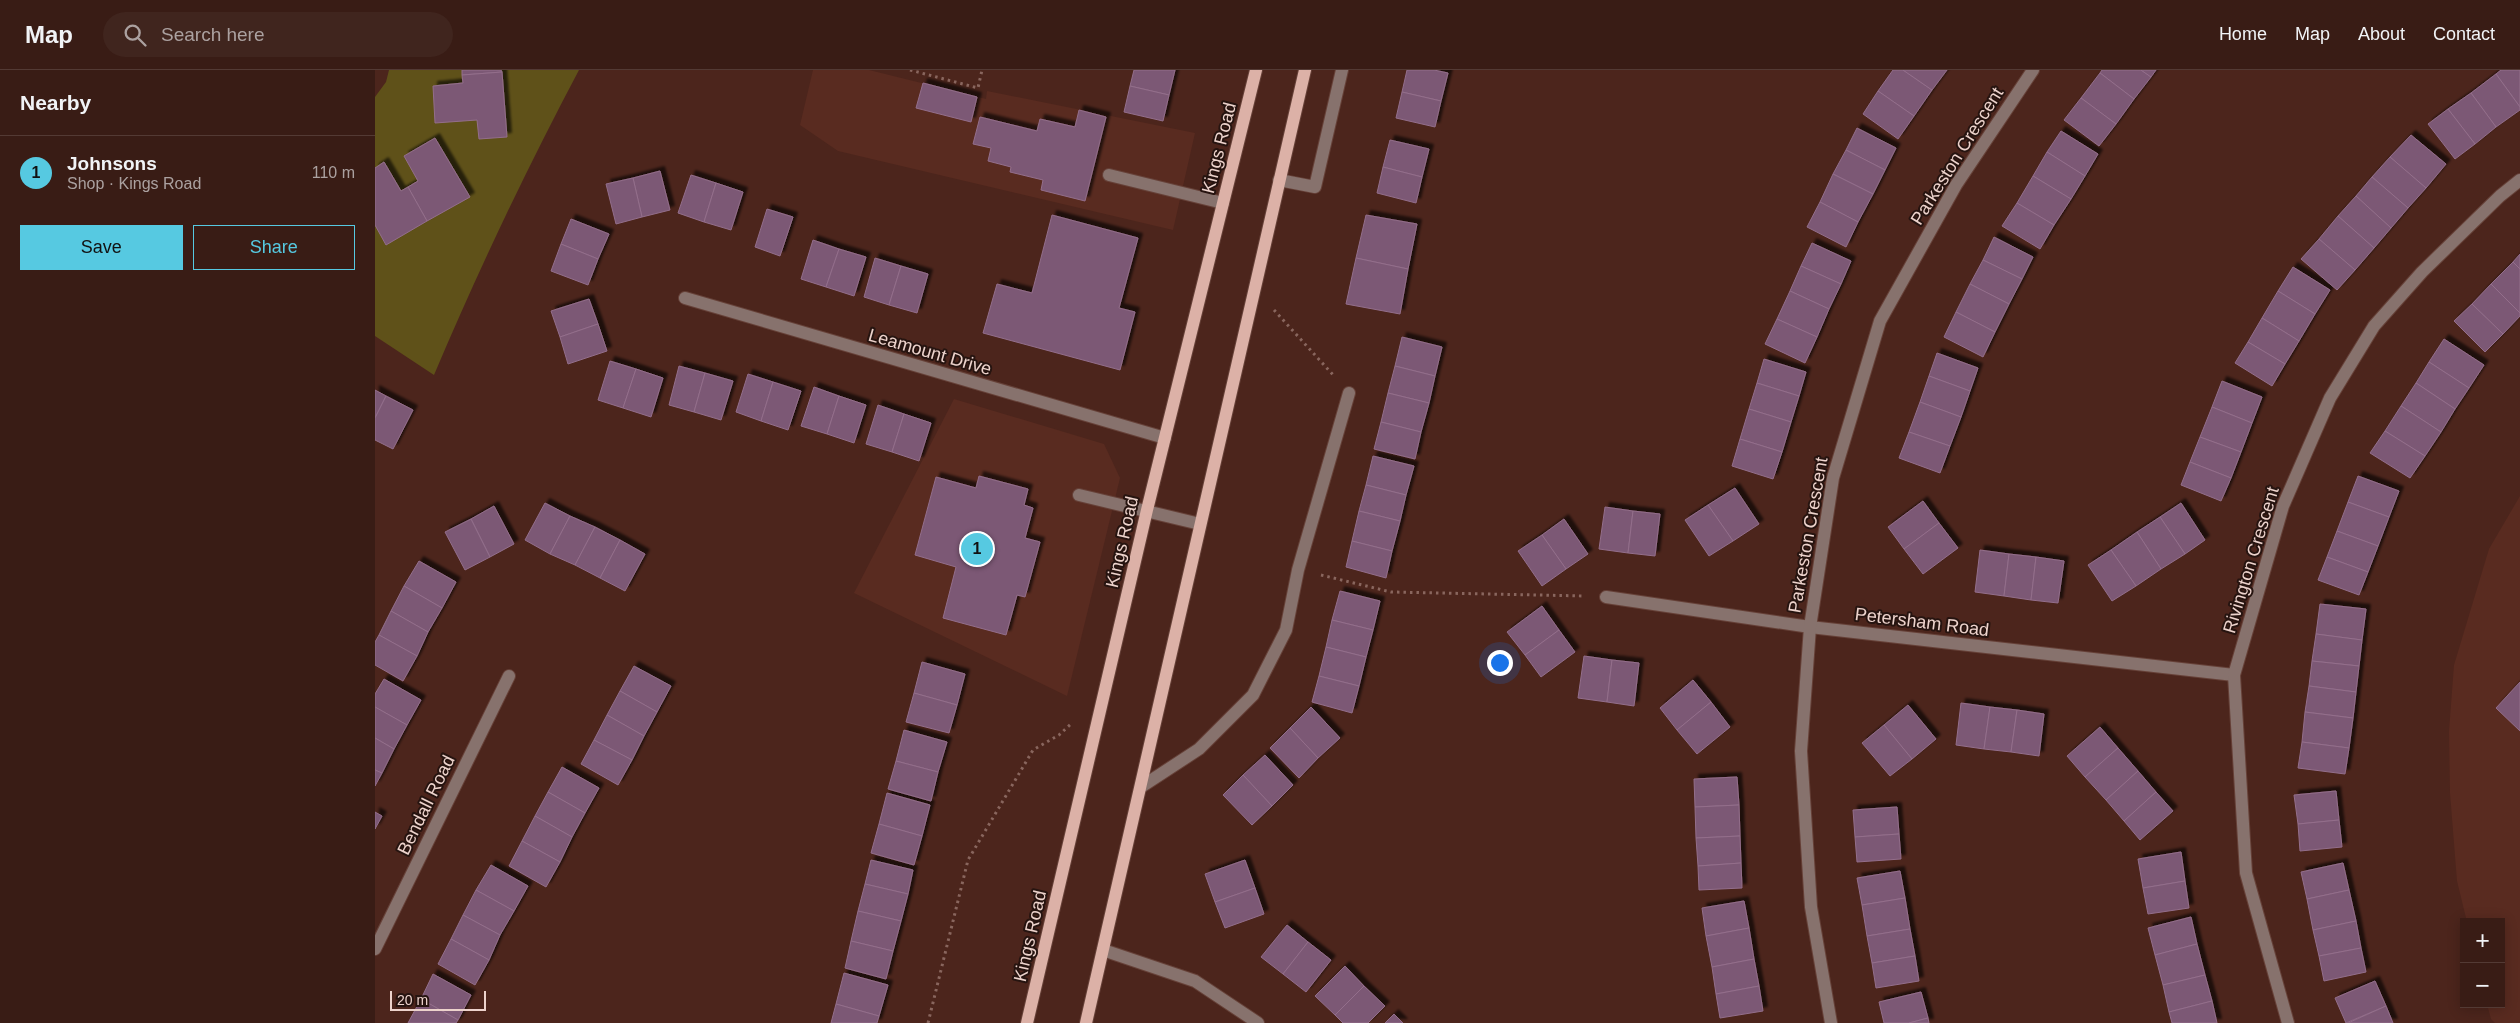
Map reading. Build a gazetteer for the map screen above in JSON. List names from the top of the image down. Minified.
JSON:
{"streets":{"main road":["Kings Road"],"street":["Parkeston Crescent","Leamount Drive","Rivington Crescent","Petersham Road","Bendall Road"]},"crossings":[["Kings Road","Leamount Drive"],["Parkeston Crescent","Petersham Road"],["Rivington Crescent","Petersham Road"]],"scale_bar":"20 m","page":{"header":"Map","search":"Search here","nav":["Home","Map","About","Contact"],"heading":"Nearby","list":[{"mark":"1","name":"Johnsons","note":"Shop · Kings Road","value":"110 m"}],"buttons":["Save","Share"],"pins":"1","map_buttons":["+","−"],"scale":"20 m"}}
